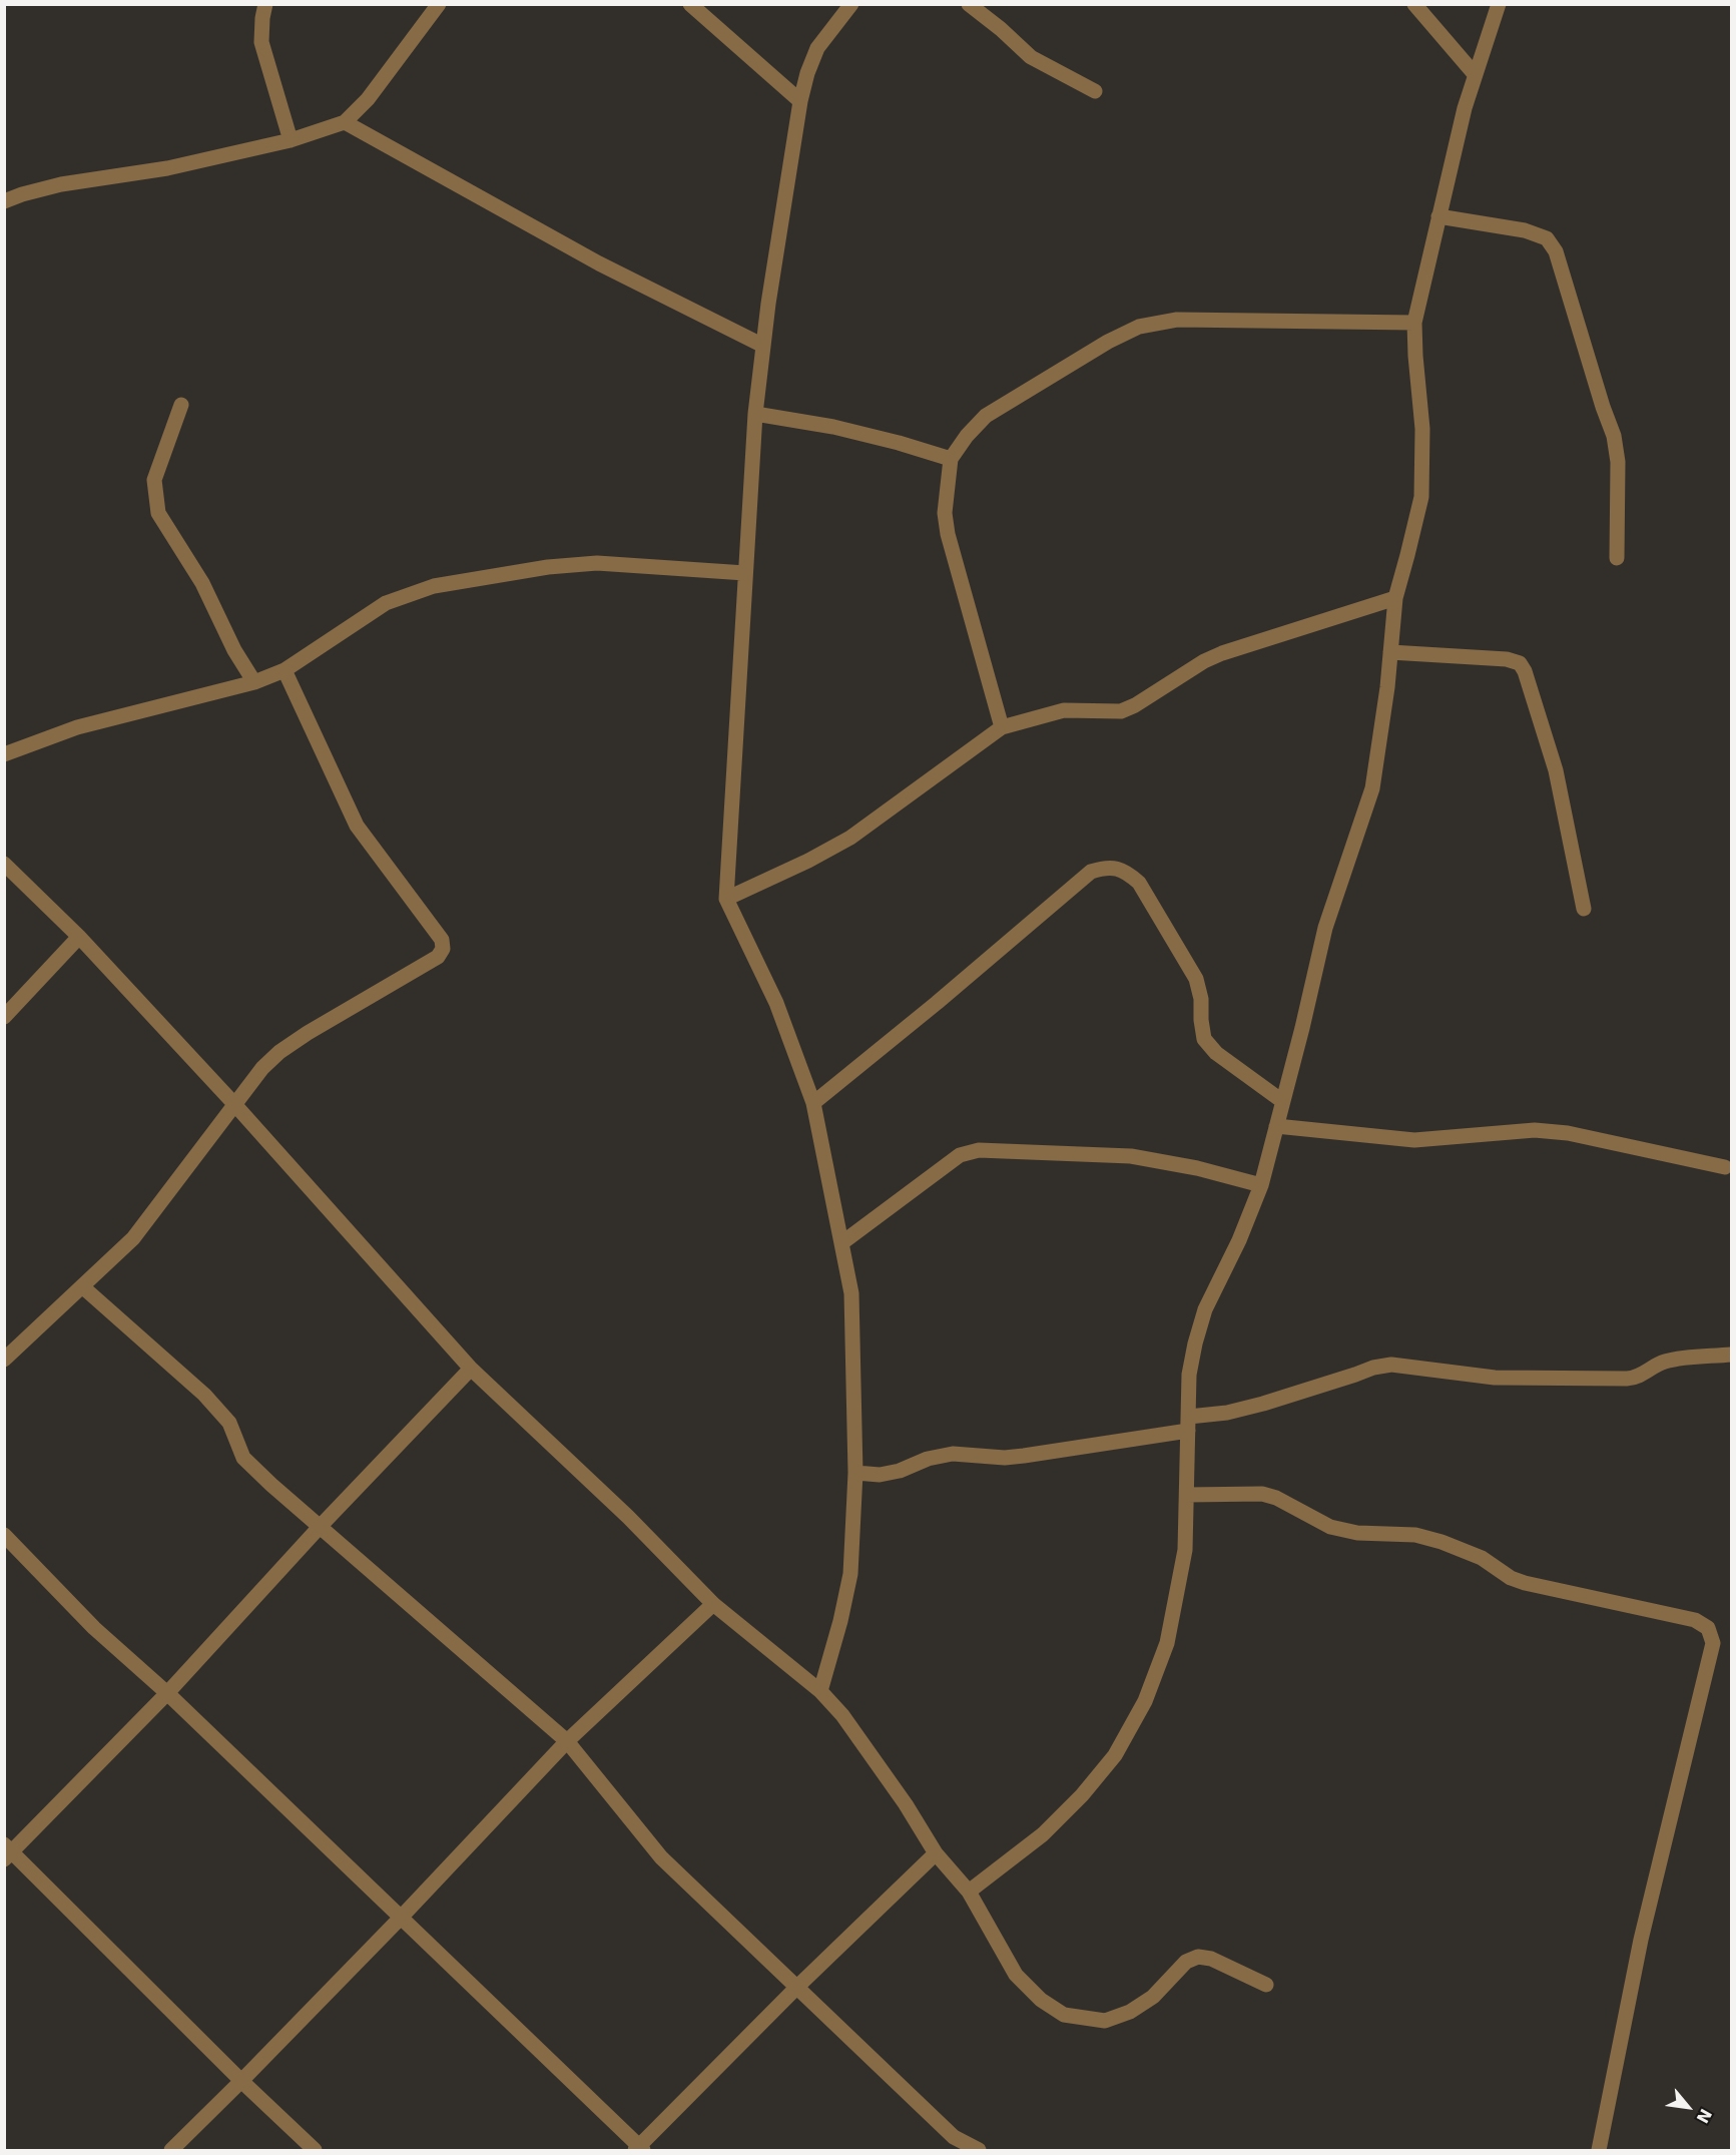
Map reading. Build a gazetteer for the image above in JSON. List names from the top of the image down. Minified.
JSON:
{"north":"bottom right"}
